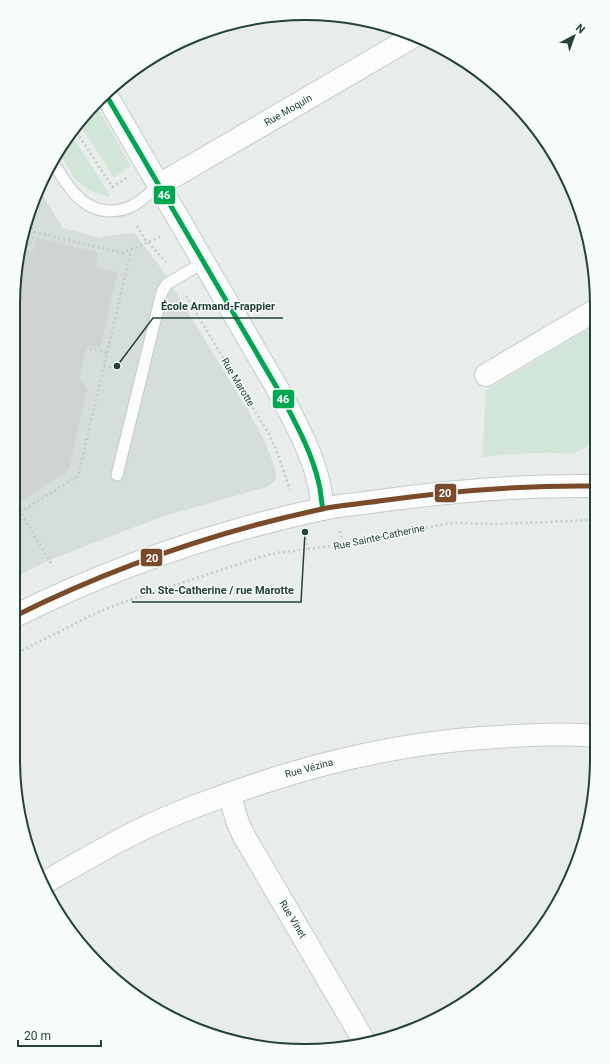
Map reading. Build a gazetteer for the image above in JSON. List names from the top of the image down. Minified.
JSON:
{"streets":{"street":["Rue Moquin","Rue Vézina","Rue Vinet"],"path":["Rue Marotte","Rue Sainte-Catherine"]},"crossings":[["Rue Vézina","Rue Vinet"]],"places":["École Armand-Frappier","ch. Ste-Catherine / rue Marotte"],"lines":["transit line 46","transit line 20"],"scale_bar":"20 m","north":"top right"}
